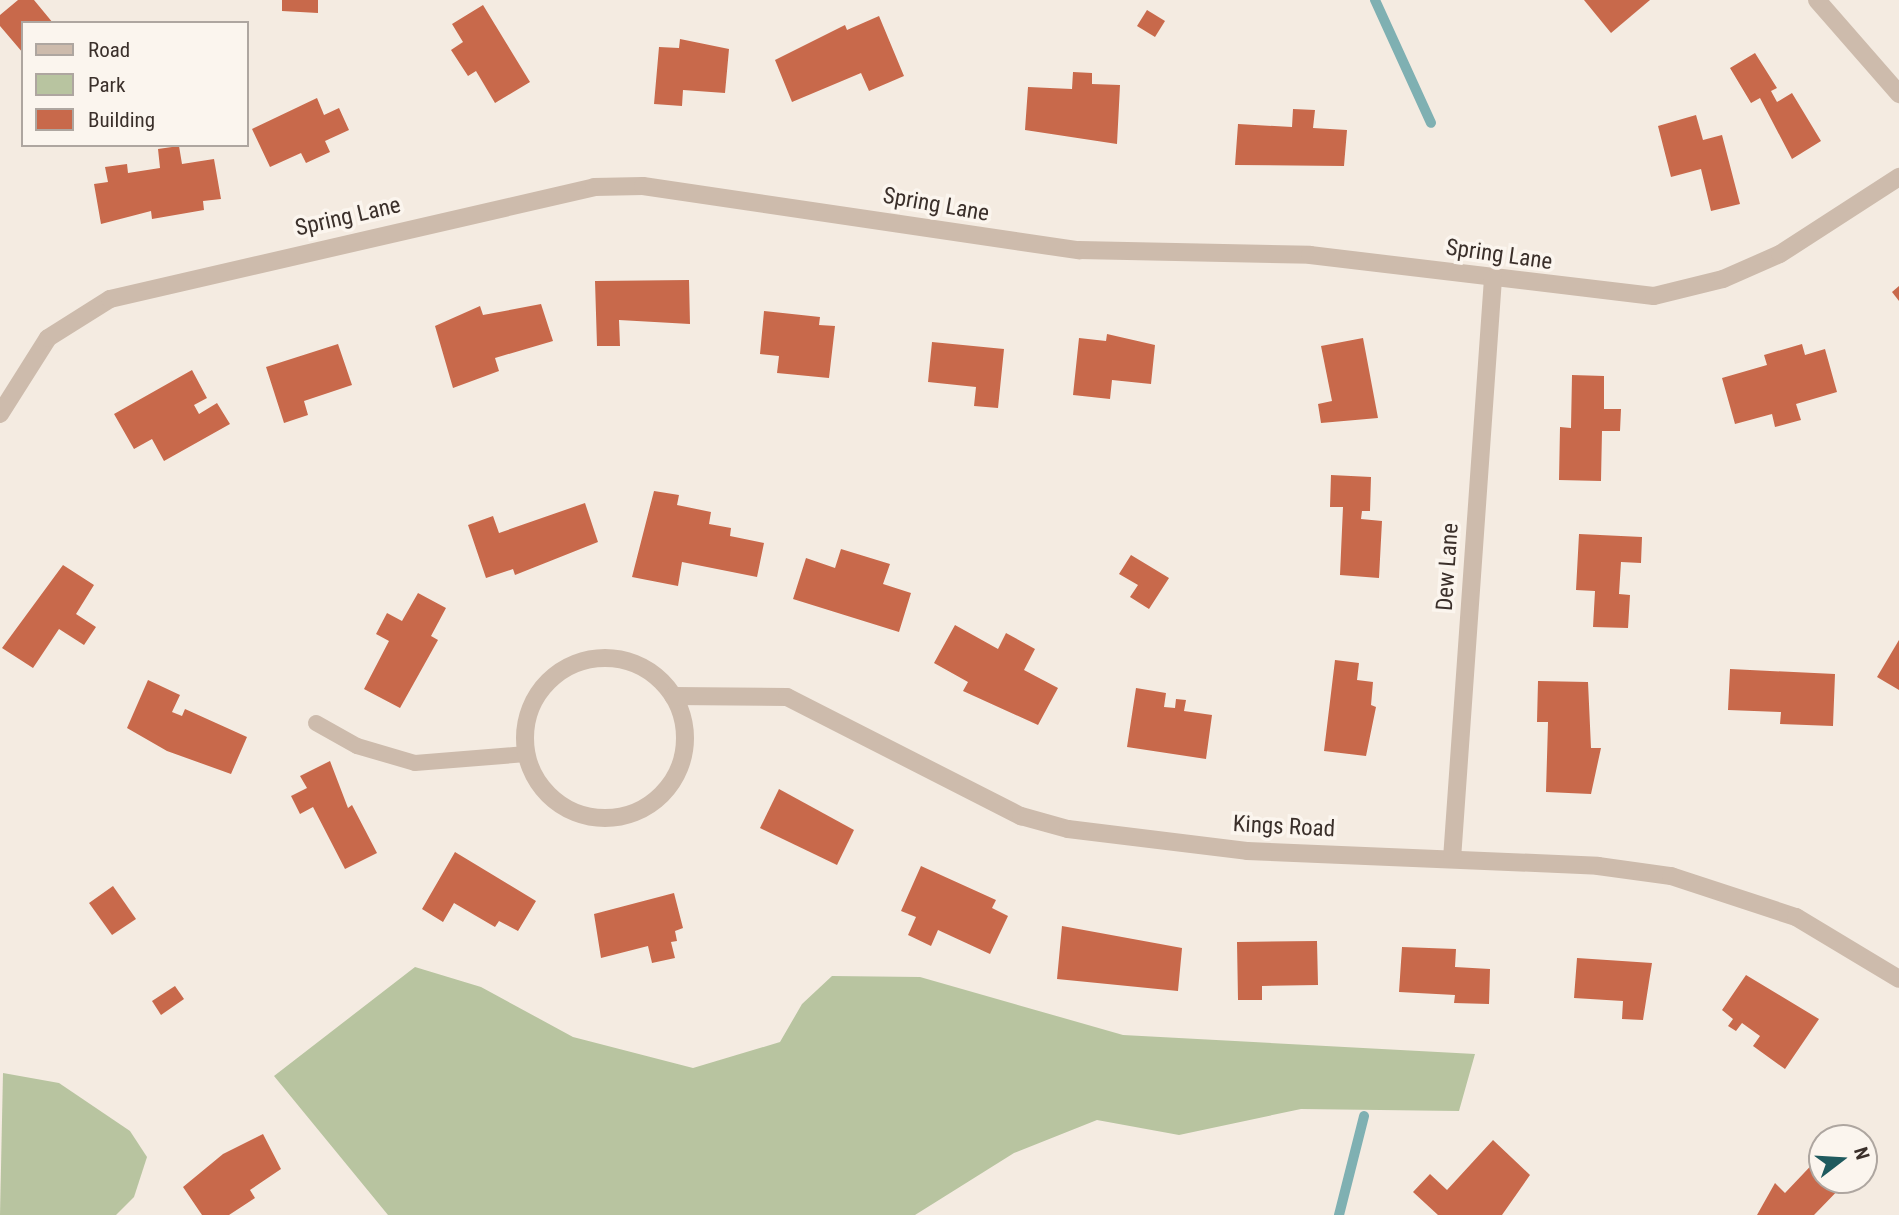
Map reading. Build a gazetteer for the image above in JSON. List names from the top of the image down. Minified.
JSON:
{"streets":{"street":["Spring Lane","Dew Lane","Kings Road"]},"crossings":[["Spring Lane","Dew Lane"],["Dew Lane","Kings Road"]],"legend":["Road","Park","Building"],"north":"right"}
